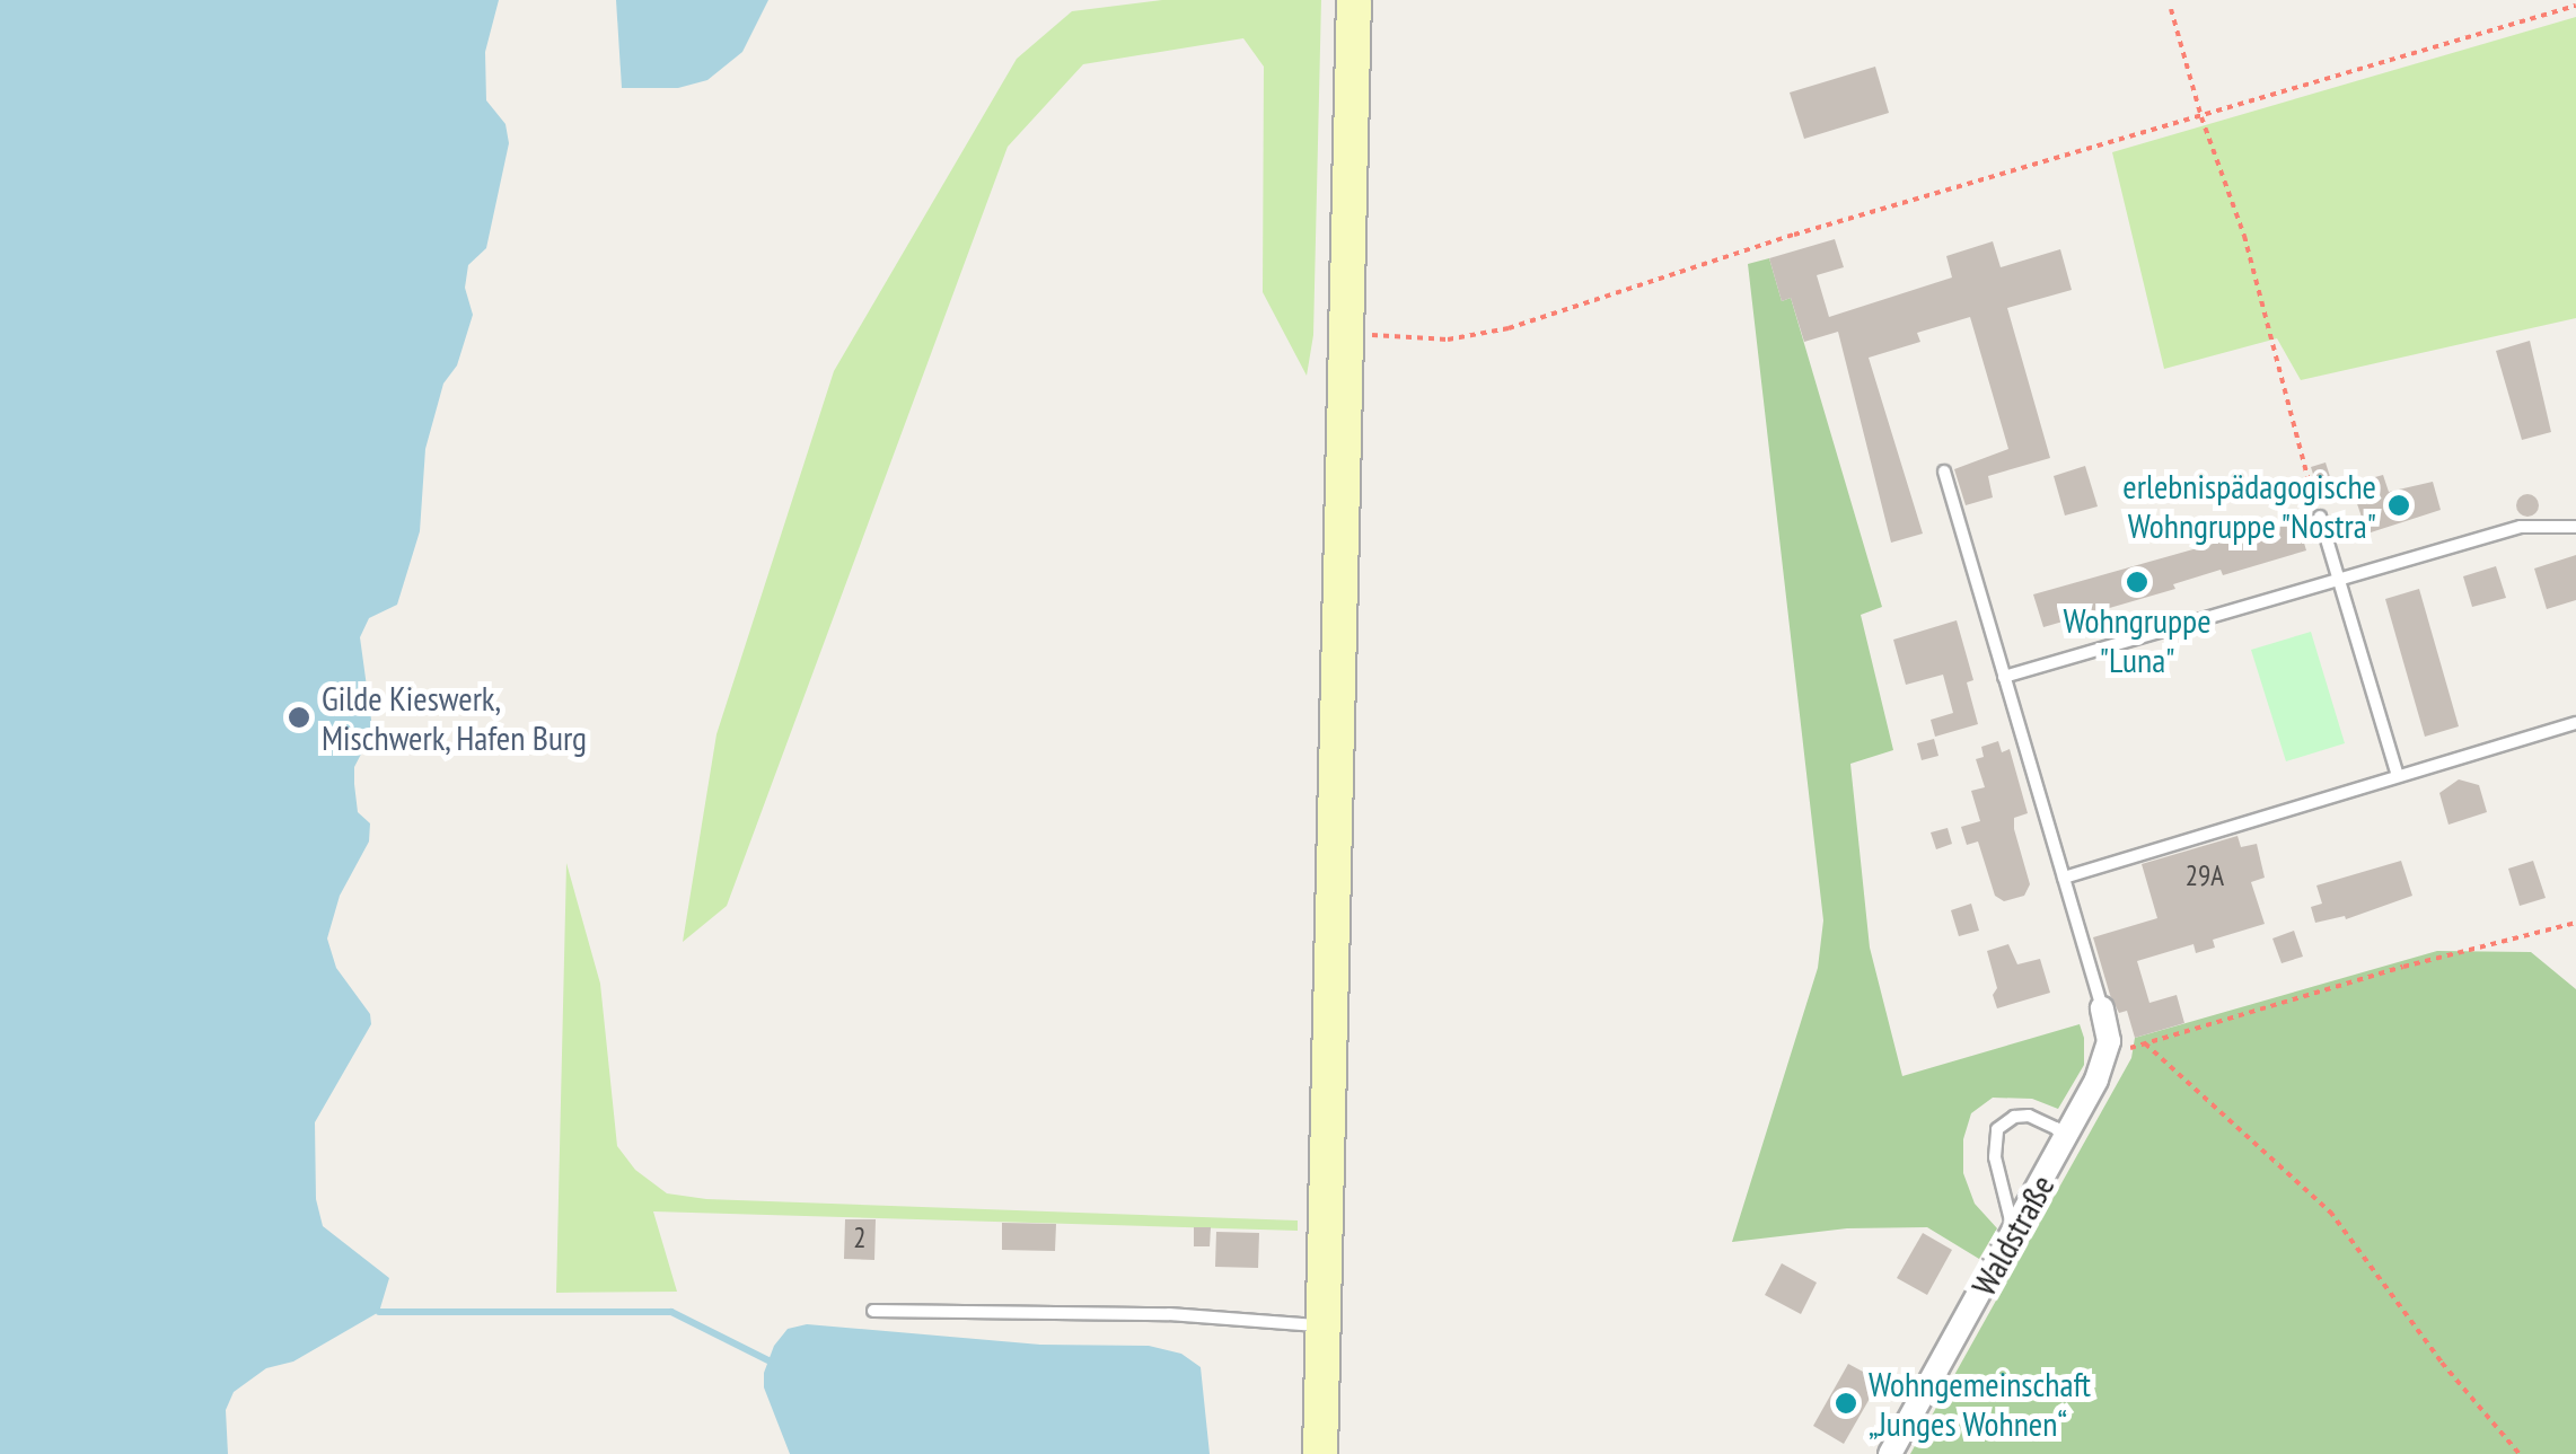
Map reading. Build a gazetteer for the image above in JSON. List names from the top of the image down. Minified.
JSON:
{"streets":{"street":["Waldstraße"]},"places":["erlebnispädagogische Wohngruppe \"Nostra\"","Wohngruppe \"Luna\"","Gilde Kieswerk, Mischwerk, Hafen Burg","Wohngemeinschaft „Junges Wohnen“"],"house_numbers":["29A","2"]}
